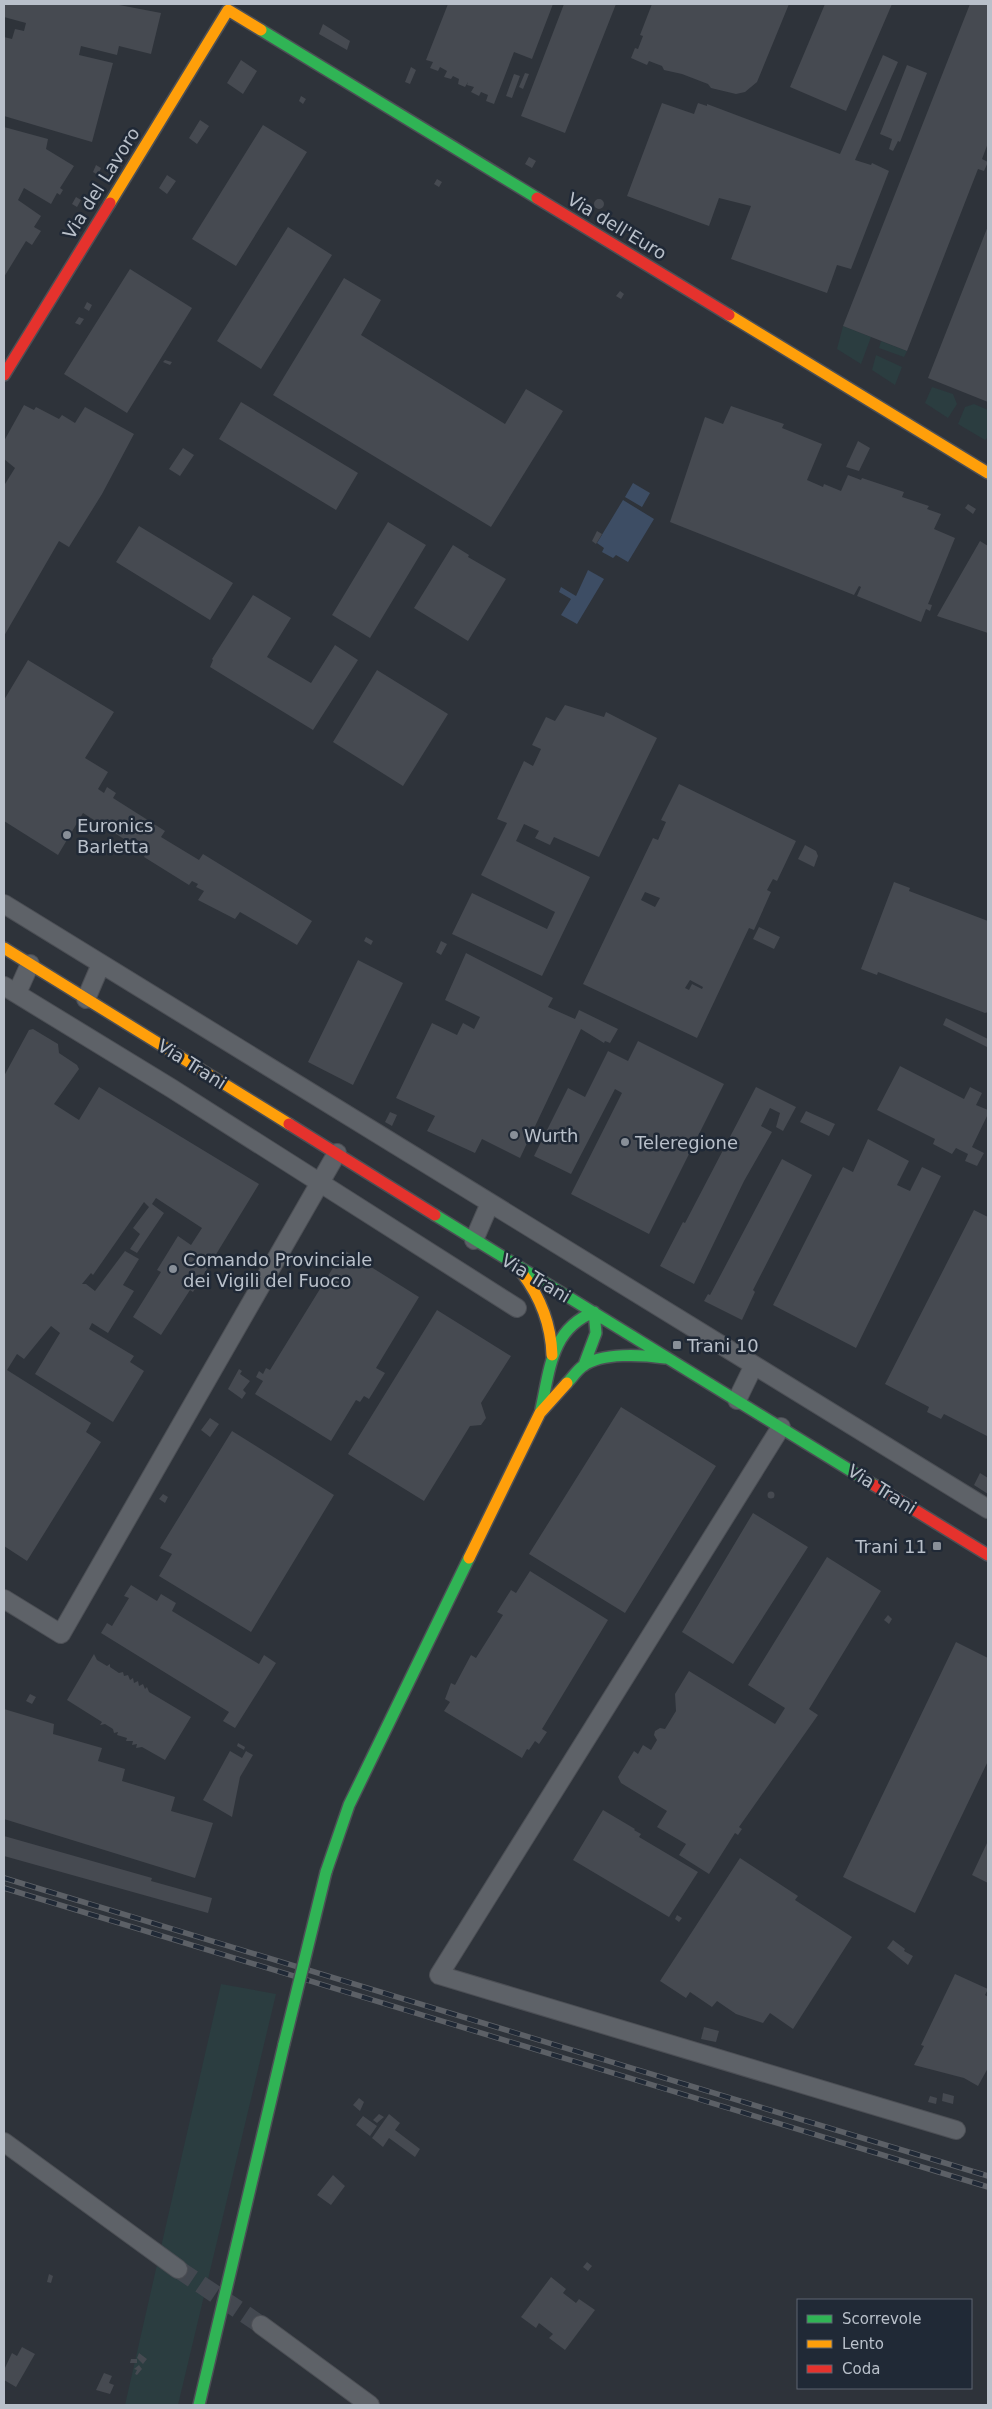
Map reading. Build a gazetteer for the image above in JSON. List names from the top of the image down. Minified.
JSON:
{"streets":{"street":["Via del Lavoro","Via dell'Euro","Via Trani"]},"crossings":[["Via del Lavoro","Via dell'Euro"]],"places":{"other":["Euronics Barletta","Wurth","Teleregione","Comando Provinciale dei Vigili del Fuoco"],"transit":["Trani 10","Trani 11"]},"legend":["Scorrevole","Lento","Coda"]}
